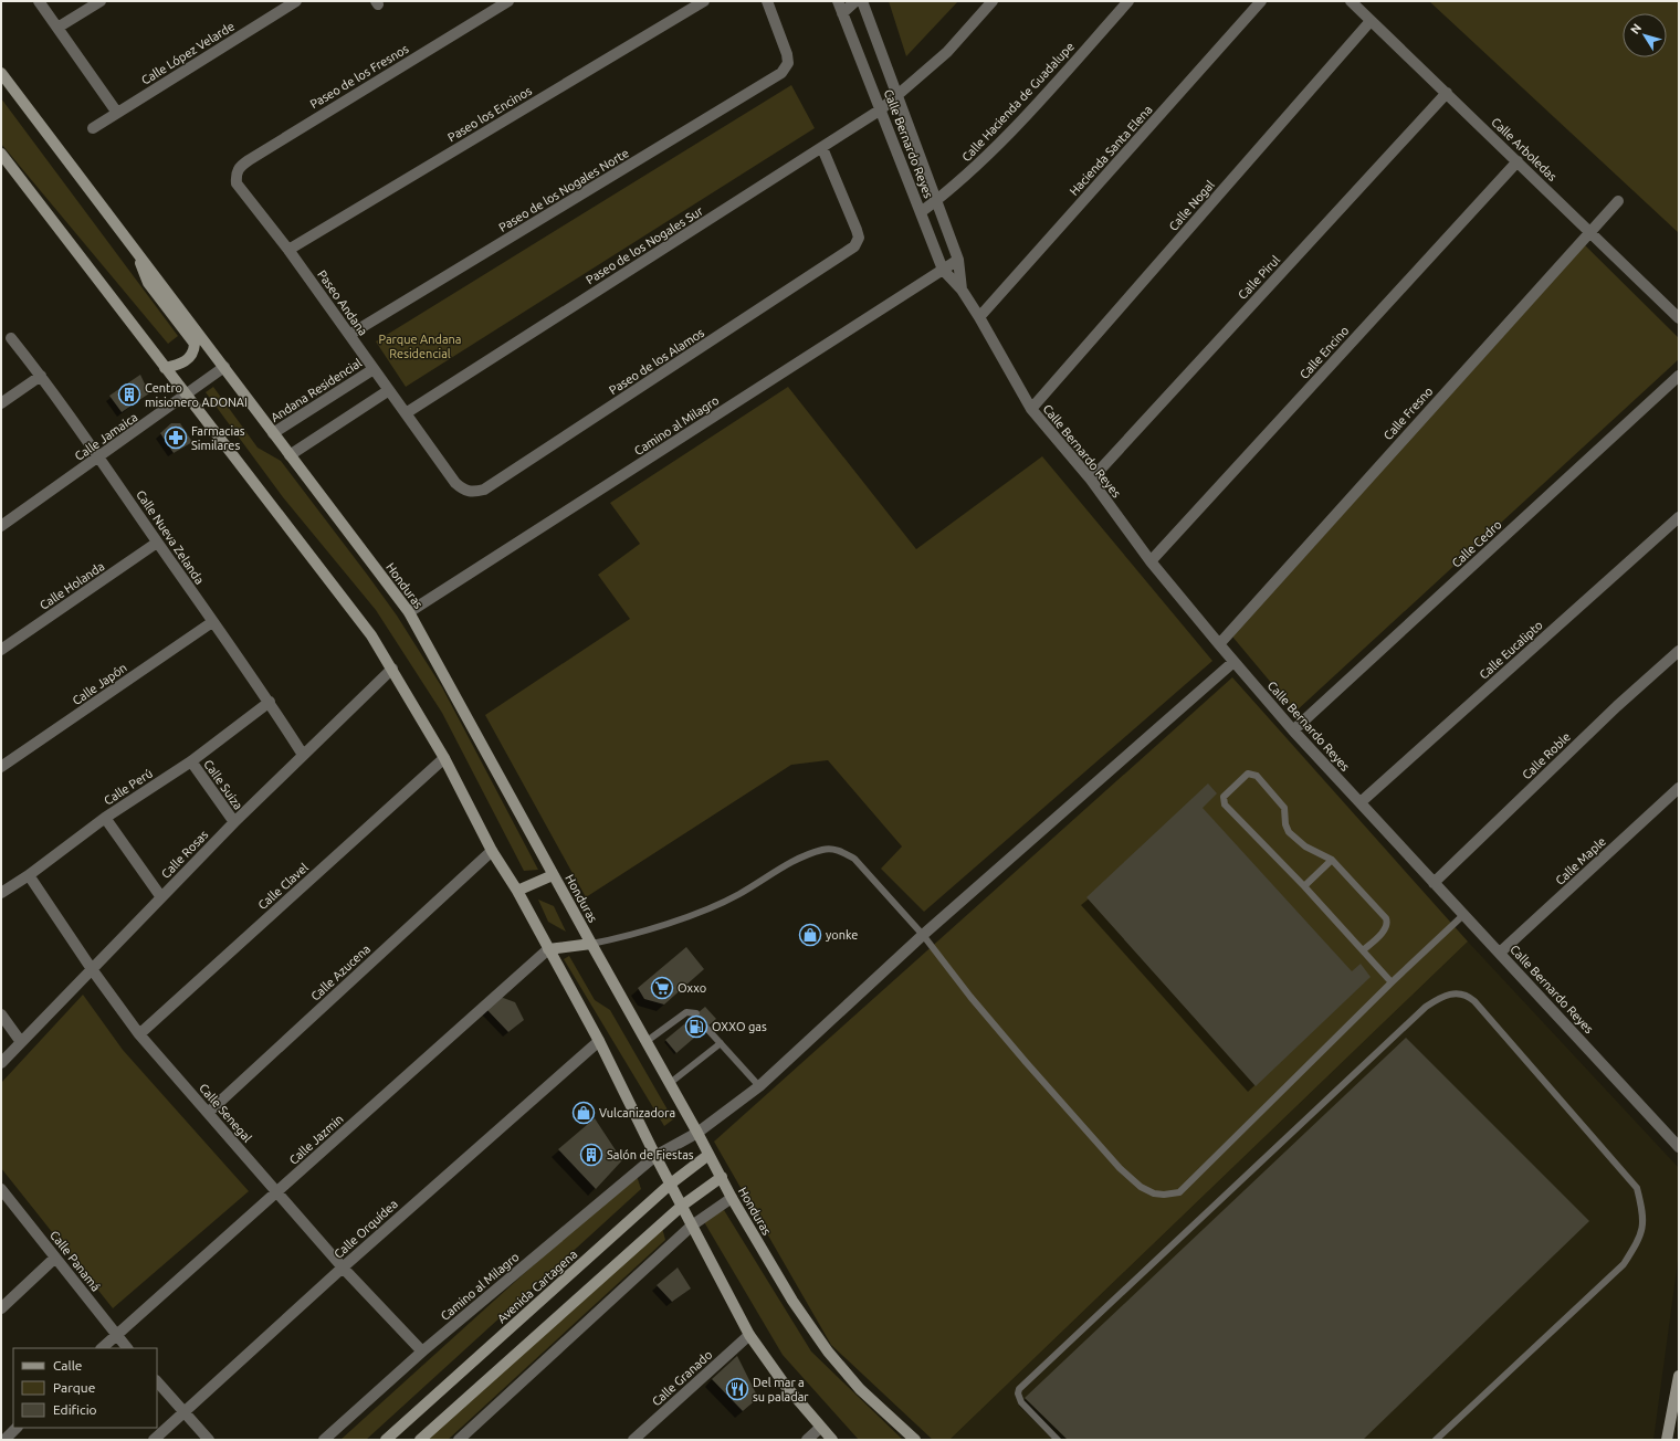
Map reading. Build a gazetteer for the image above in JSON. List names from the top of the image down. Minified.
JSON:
{"streets":{"street":["Calle López Velarde","Paseo de los Fresnos","Calle Hacienda de Guadalupe","Paseo los Encinos","Calle Bernardo Reyes","Calle Arboledas","Hacienda Santa Elena","Paseo de los Nogales Norte","Calle Nogal","Paseo de los Nogales Sur","Calle Pirul","Paseo Andana","Calle Encino","Paseo de los Alamos","Andana Residencial","Calle Fresno","Camino al Milagro","Calle Jamaica","Calle Nueva Zelanda","Calle Cedro","Calle Holanda","Honduras","Calle Eucalipto","Calle Japón","Calle Roble","Calle Suiza","Calle Perú","Calle Rosas","Calle Maple","Calle Clavel","Calle Azucena","Calle Senegal","Calle Jazmin","Calle Orquídea","Calle Panamá","Avenida Cartagena","Calle Granado"]},"crossings":[["Paseo de los Fresnos","Paseo Andana"],["Calle Hacienda de Guadalupe","Calle Bernardo Reyes"],["Paseo los Encinos","Paseo Andana"],["Calle Bernardo Reyes","Hacienda Santa Elena"],["Calle Bernardo Reyes","Calle Nogal"],["Calle Bernardo Reyes","Paseo de los Nogales Sur"],["Calle Bernardo Reyes","Calle Pirul"],["Calle Bernardo Reyes","Calle Encino"],["Calle Bernardo Reyes","Calle Fresno"],["Calle Bernardo Reyes","Camino al Milagro"],["Calle Bernardo Reyes","Calle Cedro"],["Calle Bernardo Reyes","Calle Eucalipto"],["Calle Bernardo Reyes","Calle Roble"],["Calle Bernardo Reyes","Calle Maple"],["Calle Arboledas","Calle Nogal"],["Calle Arboledas","Calle Pirul"],["Calle Arboledas","Calle Encino"],["Calle Arboledas","Calle Fresno"],["Paseo de los Nogales Norte","Paseo Andana"],["Paseo de los Nogales Sur","Paseo Andana"],["Paseo de los Nogales Sur","Paseo de los Alamos"],["Paseo Andana","Paseo de los Alamos"],["Paseo Andana","Andana Residencial"],["Andana Residencial","Honduras"],["Camino al Milagro","Honduras"],["Camino al Milagro","Calle Senegal"],["Calle Jamaica","Calle Nueva Zelanda"],["Calle Jamaica","Honduras"],["Calle Nueva Zelanda","Calle Holanda"],["Calle Nueva Zelanda","Calle Japón"],["Calle Nueva Zelanda","Calle Perú"],["Calle Nueva Zelanda","Calle Rosas"],["Honduras","Avenida Cartagena"],["Calle Suiza","Calle Perú"],["Calle Suiza","Calle Rosas"],["Calle Perú","Calle Senegal"],["Calle Rosas","Calle Senegal"],["Calle Clavel","Calle Senegal"],["Calle Azucena","Calle Senegal"],["Calle Senegal","Calle Jazmin"],["Calle Senegal","Calle Orquídea"],["Calle Jazmin","Calle Panamá"]],"parks":["Parque Andana Residencial"],"places":{"building":["Centro misionero ADONAI","Salón de Fiestas"],"pharmacy":["Farmacias Similares"],"shop":["yonke","Vulcanizadora"],"supermarket":["Oxxo"],"fuel station":["OXXO gas"],"restaurant":["Del mar a su paladar"]},"legend":["Calle","Parque","Edificio"],"north":"top left"}
